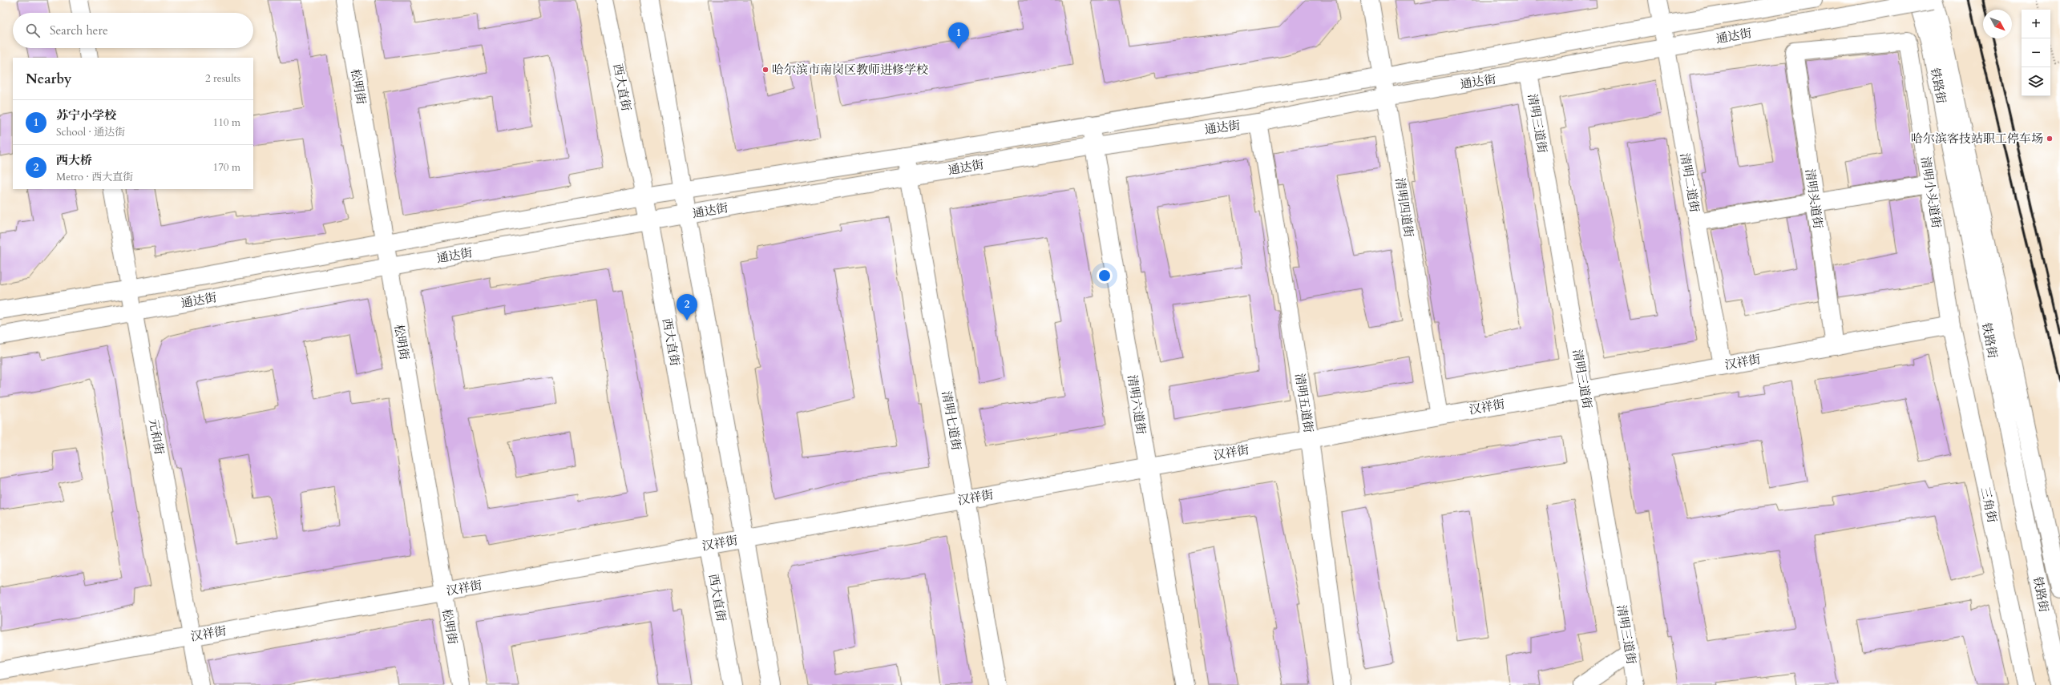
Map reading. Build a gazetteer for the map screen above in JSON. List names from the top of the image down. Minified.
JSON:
{"streets":{"street":["通达街","铁路街","松明街","西大直街","清明三道街","清明二道街","清明小头道街","清明头道街","清明四道街","汉祥街","清明五道街","清明六道街","清明七道街","元和街","三角街"]},"crossings":[["通达街","铁路街"],["通达街","松明街"],["通达街","西大直街"],["通达街","清明三道街"],["通达街","清明二道街"],["通达街","清明四道街"],["通达街","清明五道街"],["通达街","清明六道街"],["通达街","清明七道街"],["通达街","元和街"],["松明街","汉祥街"],["西大直街","汉祥街"],["清明三道街","汉祥街"],["清明二道街","汉祥街"],["清明小头道街","清明头道街"],["清明小头道街","汉祥街"],["清明小头道街","三角街"],["清明头道街","汉祥街"],["清明四道街","汉祥街"],["汉祥街","清明五道街"],["汉祥街","清明六道街"],["汉祥街","清明七道街"],["汉祥街","元和街"],["汉祥街","三角街"]],"places":["哈尔滨市南岗区教师进修学校","哈尔滨客技站职工停车场"],"north":"bottom right","page":{"map_buttons":["+","−"],"search":"Search here","pins":["1","2"],"heading":["Nearby","2 results"],"list":[{"mark":"1","name":"苏宁小学校","note":"School · 通达街","value":"110 m"},{"mark":"2","name":"西大桥","note":"Metro · 西大直街","value":"170 m"}]}}
